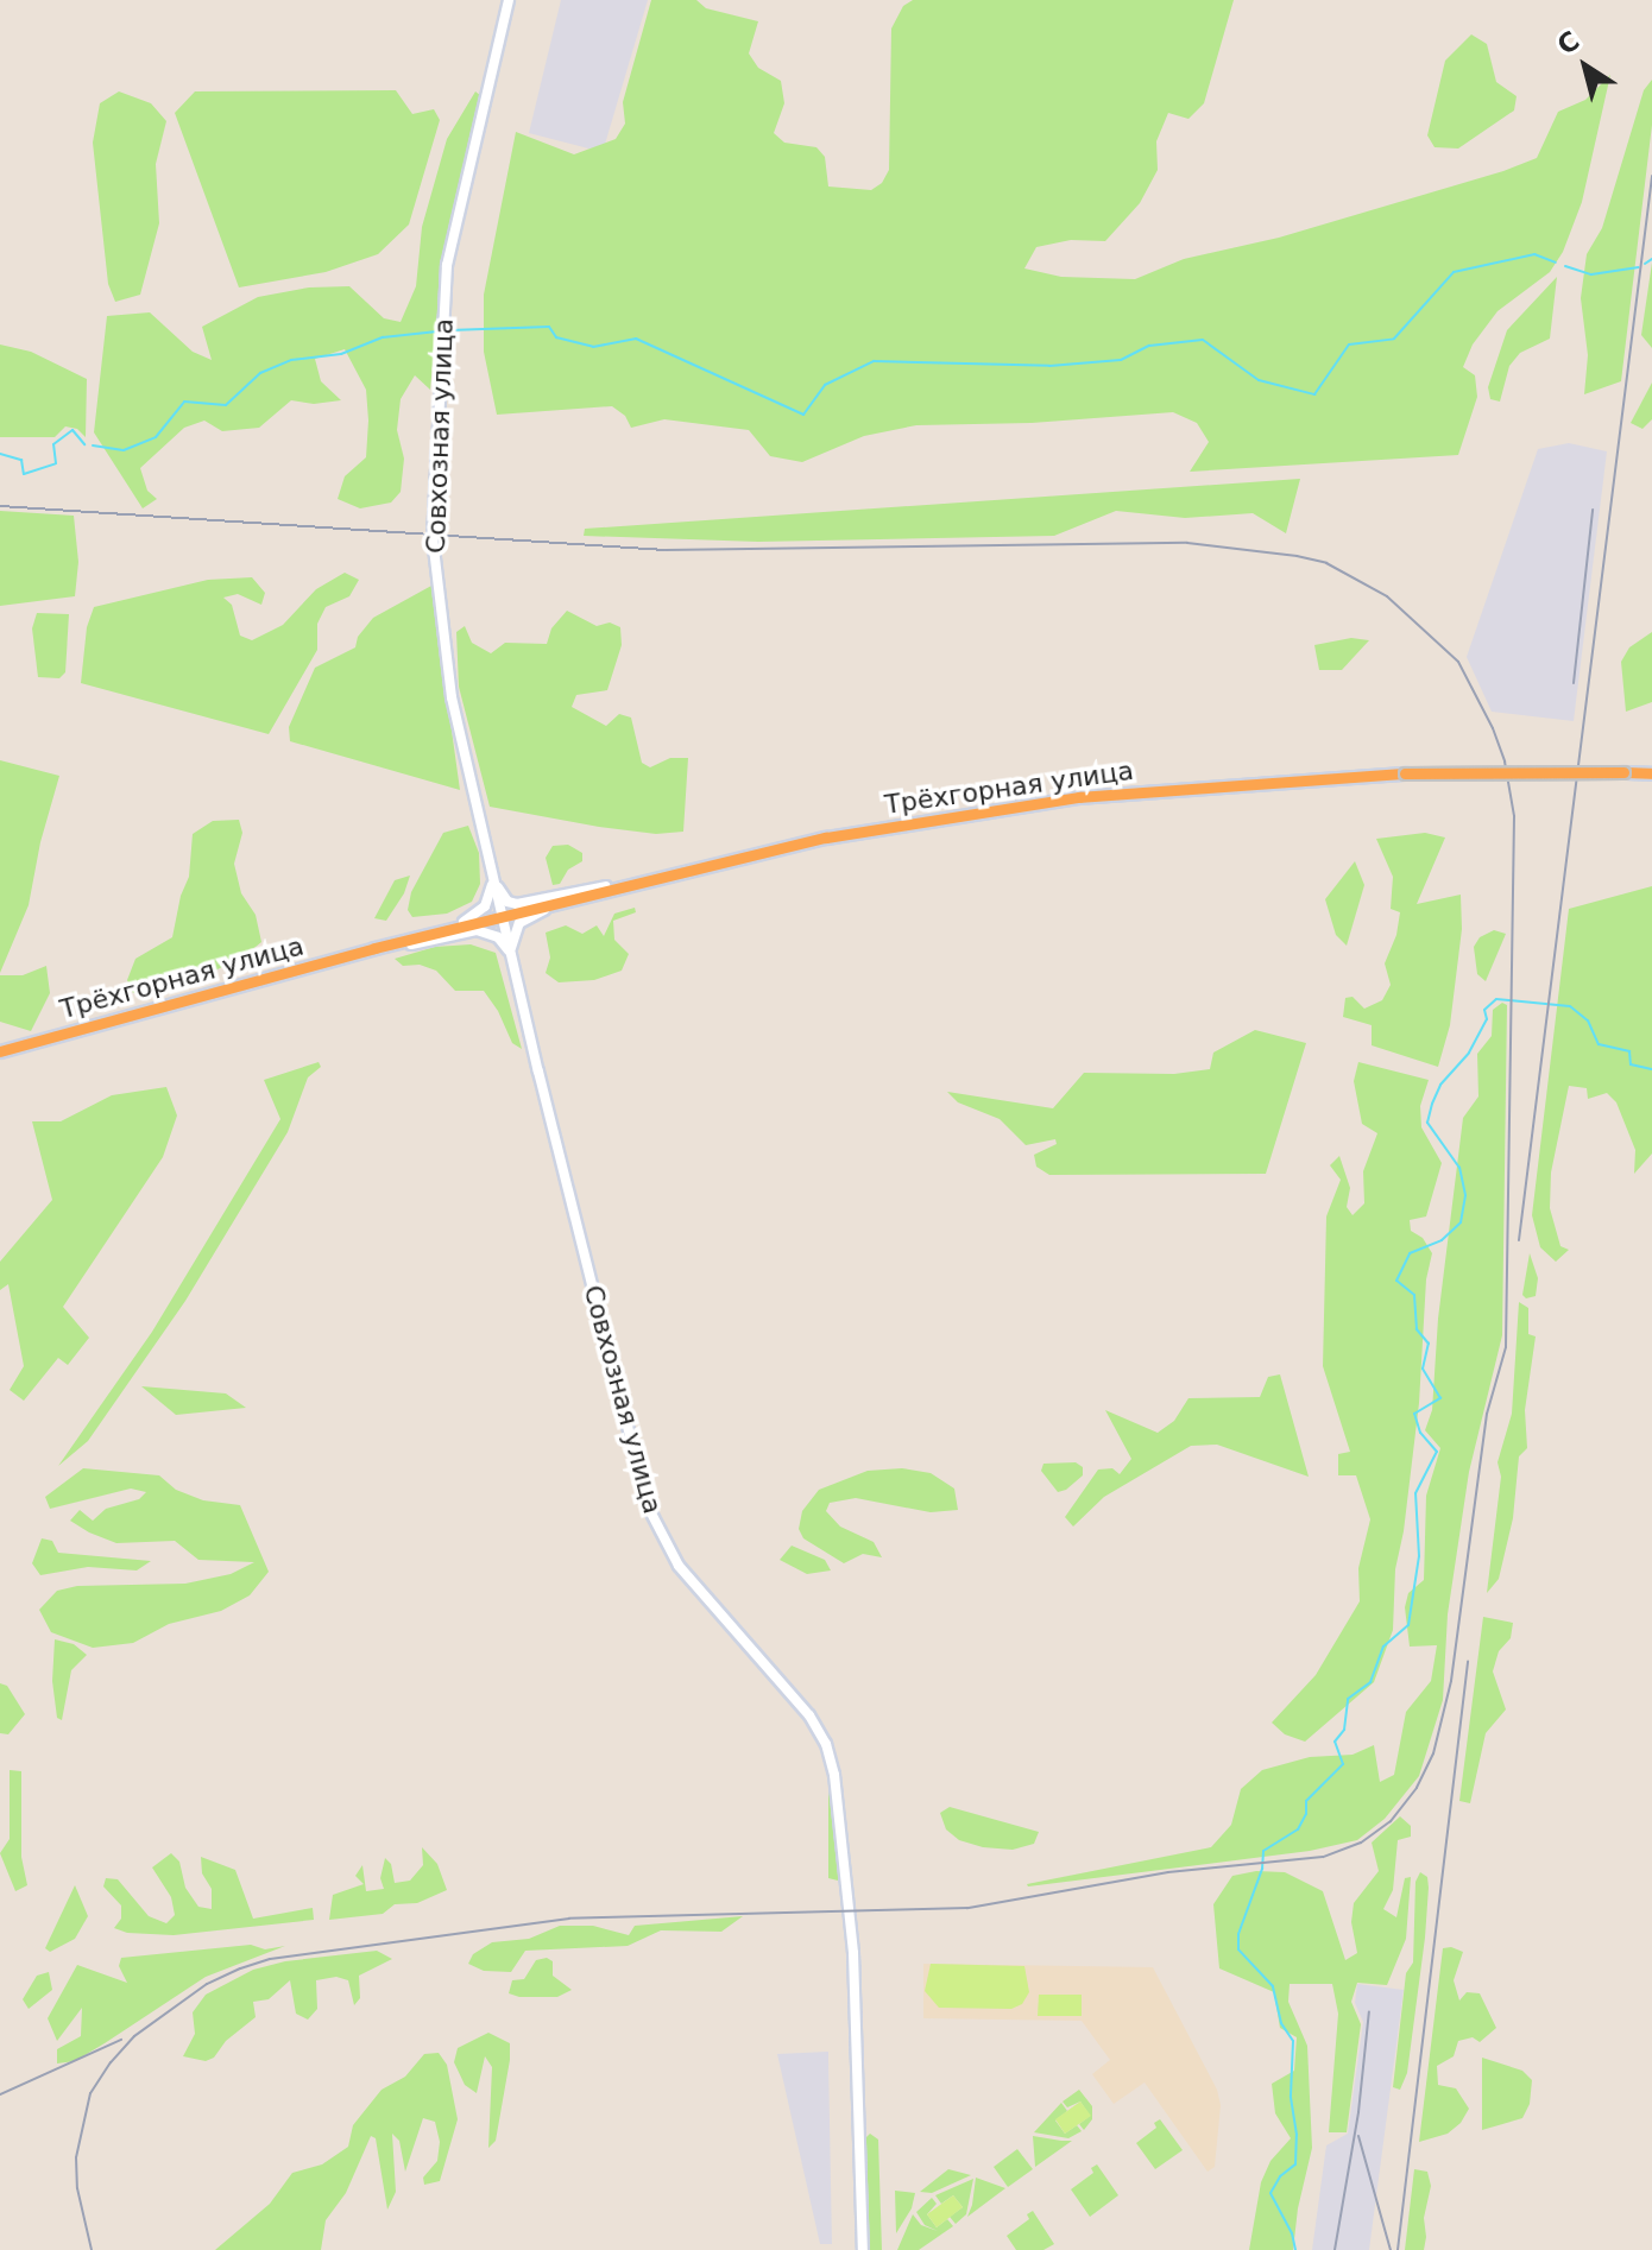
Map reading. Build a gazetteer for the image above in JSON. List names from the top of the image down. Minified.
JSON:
{"streets":{"highway":["Трёхгорная улица"],"main road":["Совхозная улица"]},"crossings":[["Совхозная улица","Трёхгорная улица"]],"north":"top left"}
